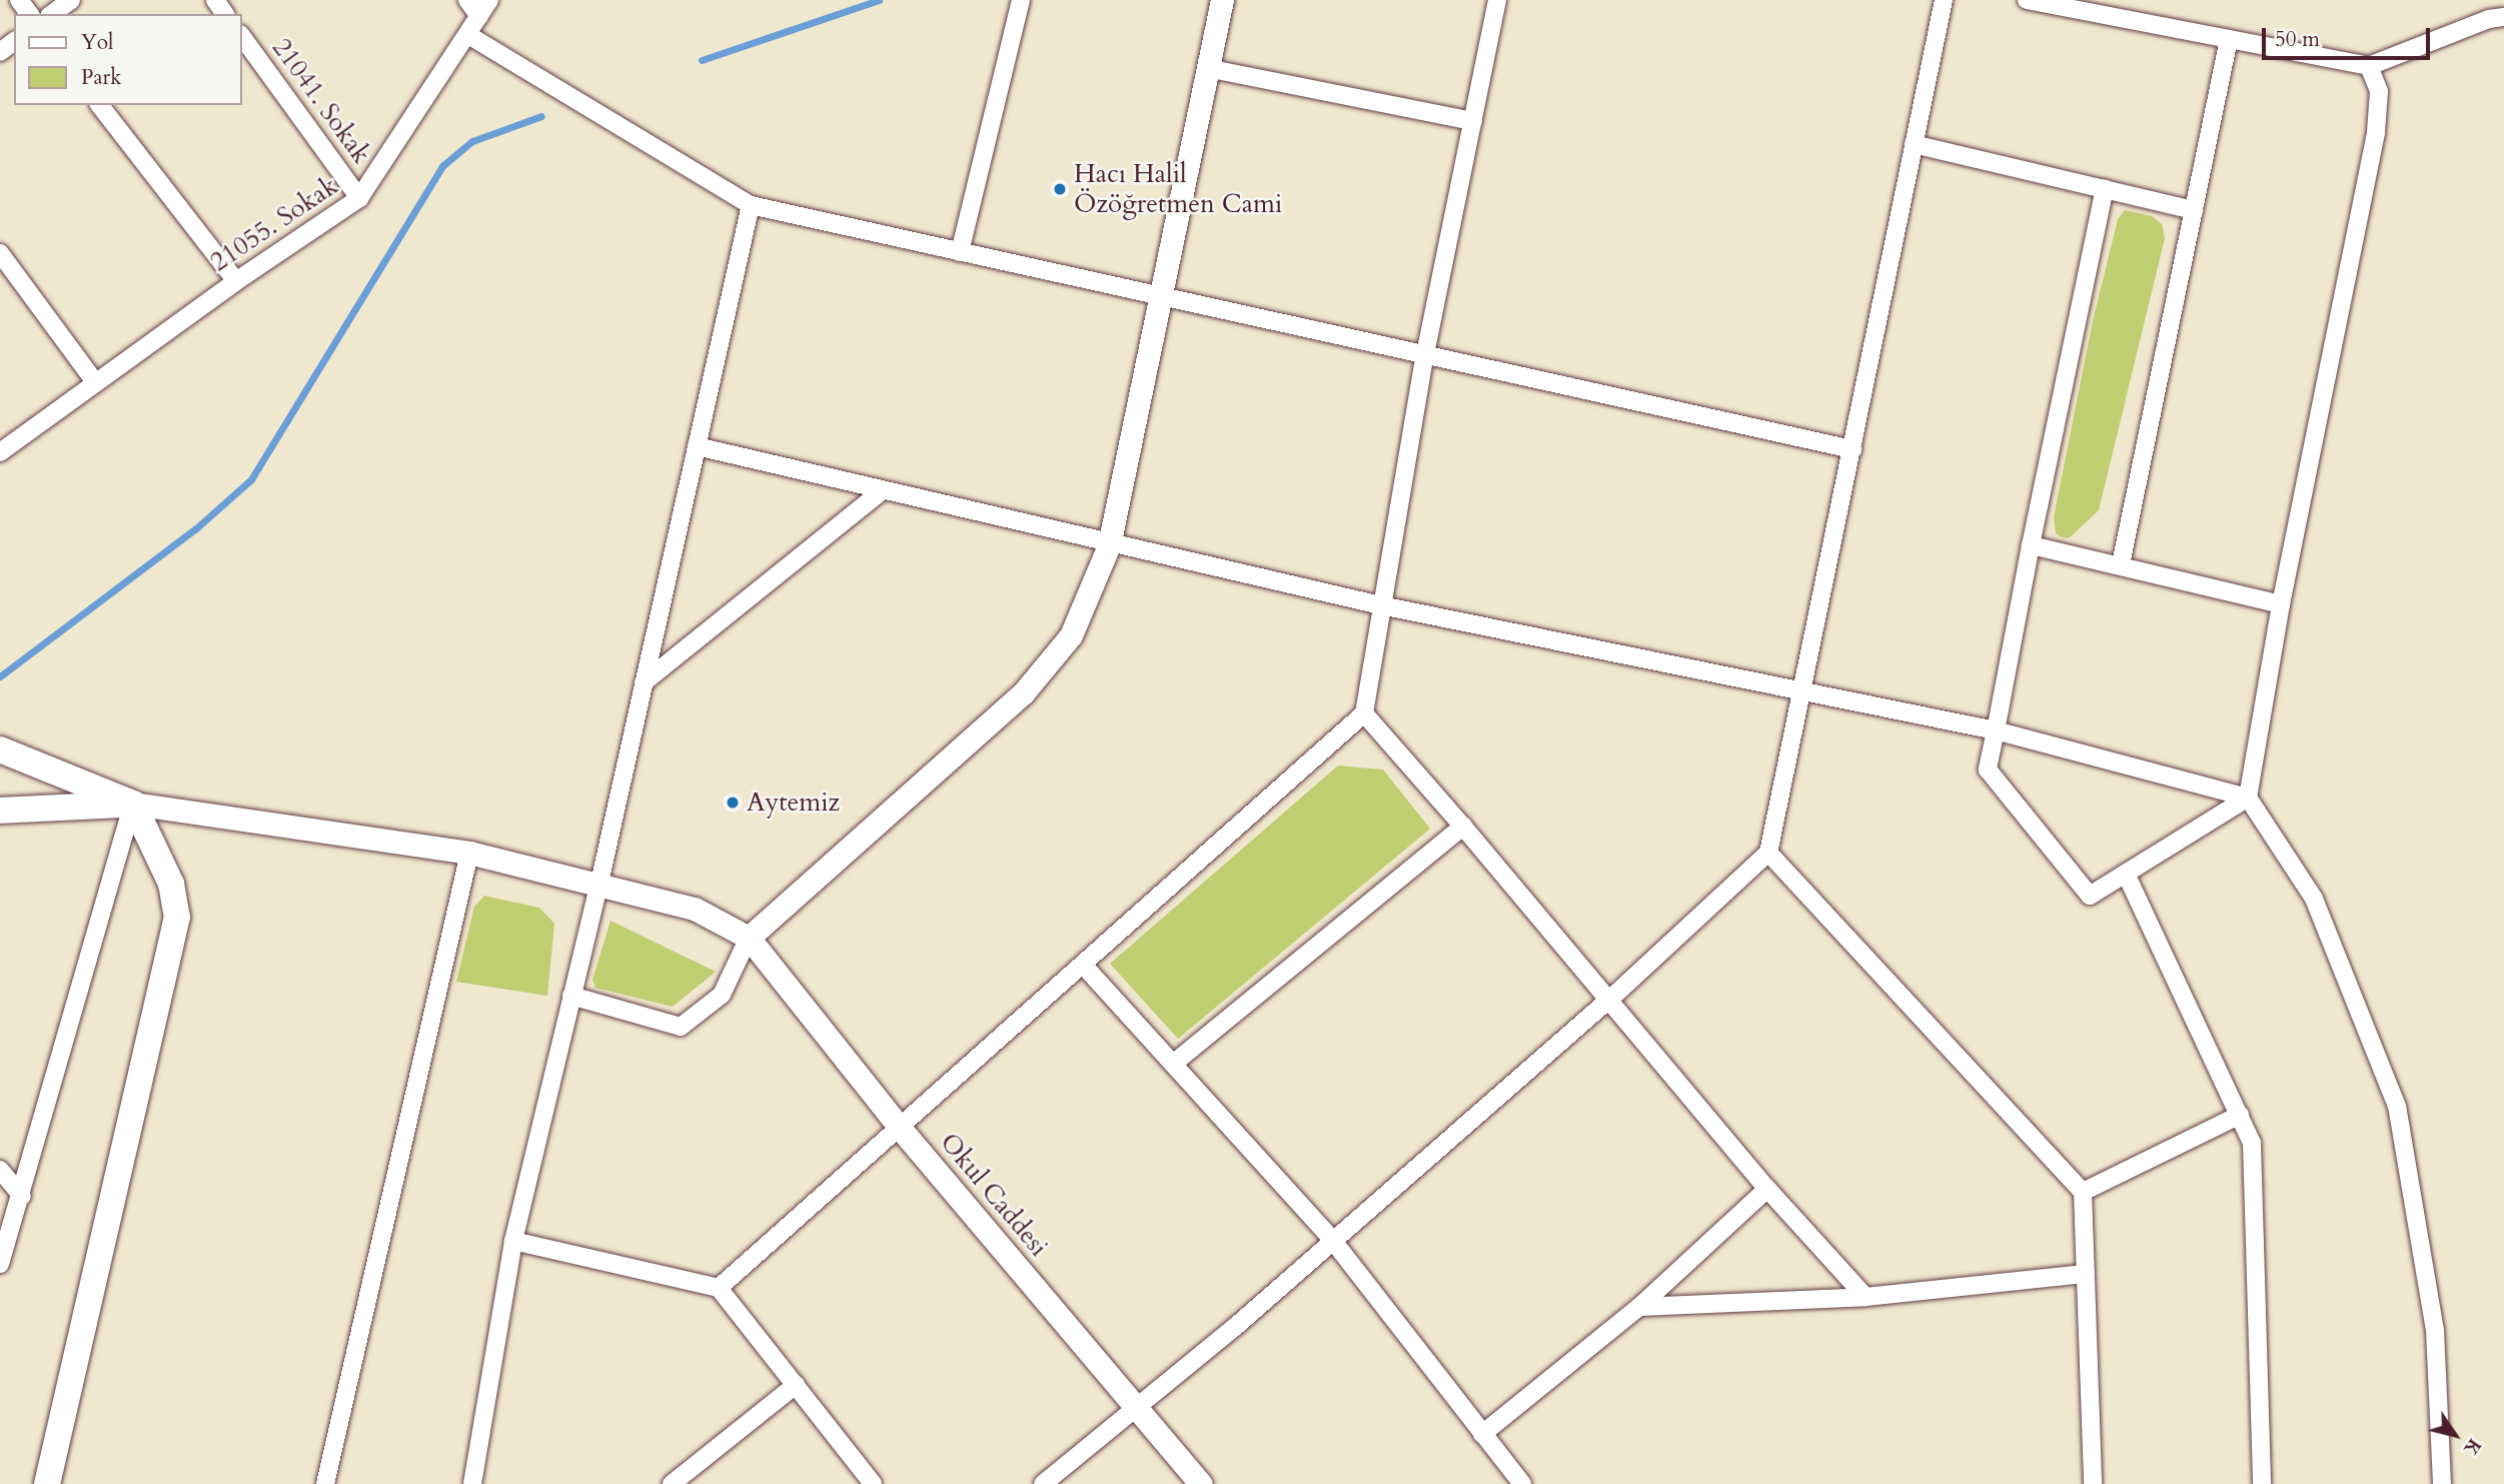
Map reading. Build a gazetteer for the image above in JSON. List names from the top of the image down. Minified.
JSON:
{"streets":{"street":["21041. Sokak","21055. Sokak","Okul Caddesi"]},"crossings":[["21041. Sokak","21055. Sokak"]],"places":["Hacı Halil Özöğretmen Cami","Aytemiz"],"legend":["Yol","Park"],"scale_bar":"50 m","north":"bottom right"}
